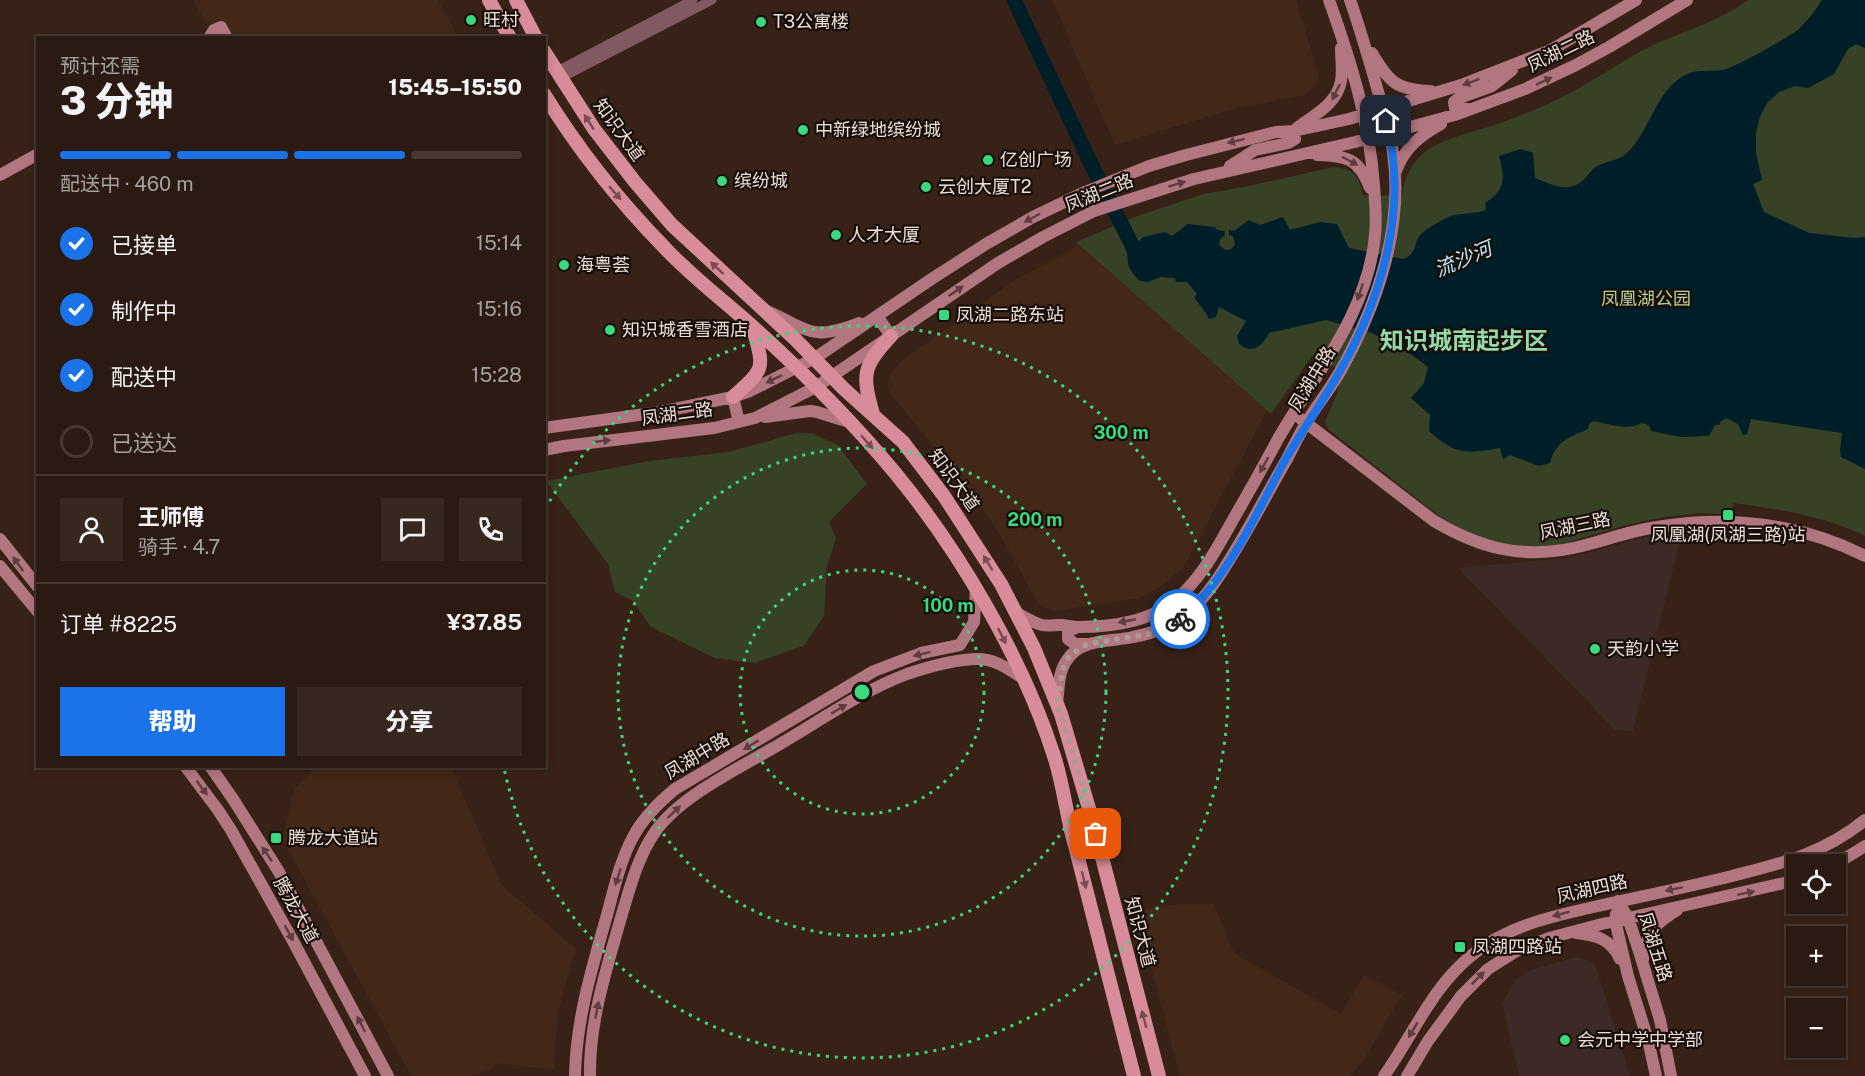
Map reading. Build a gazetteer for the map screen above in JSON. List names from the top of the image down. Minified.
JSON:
{"streets":{"main road":["知识大道"],"street":["凤湖二路","凤湖中路","凤湖三路","凤湖四路","腾龙大道","凤湖五路"]},"crossings":[["凤湖二路","知识大道"],["凤湖二路","凤湖中路"],["知识大道","凤湖中路"],["凤湖中路","凤湖三路"],["凤湖四路","凤湖五路"]],"districts":["知识城南起步区"],"water":["流沙河"],"parks":["凤凰湖公园"],"places":{"other":["旺村","T3公寓楼","中新绿地缤纷城","亿创广场","缤纷城","云创大厦T2","人才大厦","海粤荟","知识城香雪酒店","天韵小学","会元中学中学部"],"transit":["凤湖二路东站","凤凰湖(凤湖三路)站","腾龙大道站","凤湖四路站"]},"page":{"heading":["3 分钟","预计还需","15:45–15:50"],"panel":["王师傅","骑手 · 4.7","订单 #8225","¥37.85"],"bar":"配送中 · 460 m","list":[["已接单","15:14"],["制作中","15:16"],["配送中","15:28"],"已送达"],"buttons":["帮助","分享"],"map_buttons":["+","−"]},"rings":["300 m","200 m","100 m"]}
